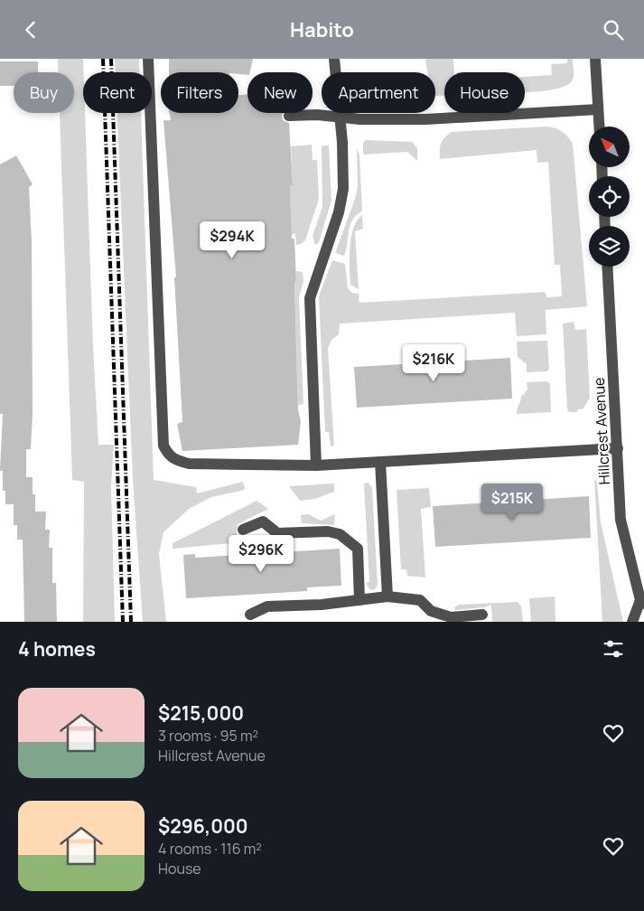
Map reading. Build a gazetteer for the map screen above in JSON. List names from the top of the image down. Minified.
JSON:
{"streets":{"street":["Hillcrest Avenue"]},"north":"top left","page":{"header":"Habito","chip":["Buy","Rent","Filters","New","Apartment","House"],"price":["$294K","$216K","$215K","$296K"],"heading":"4 homes","list":[{"name":"$215,000","note":"3 rooms · 95 m² · Hillcrest Avenue"},{"name":"$296,000","note":"4 rooms · 116 m² · House"}]}}
